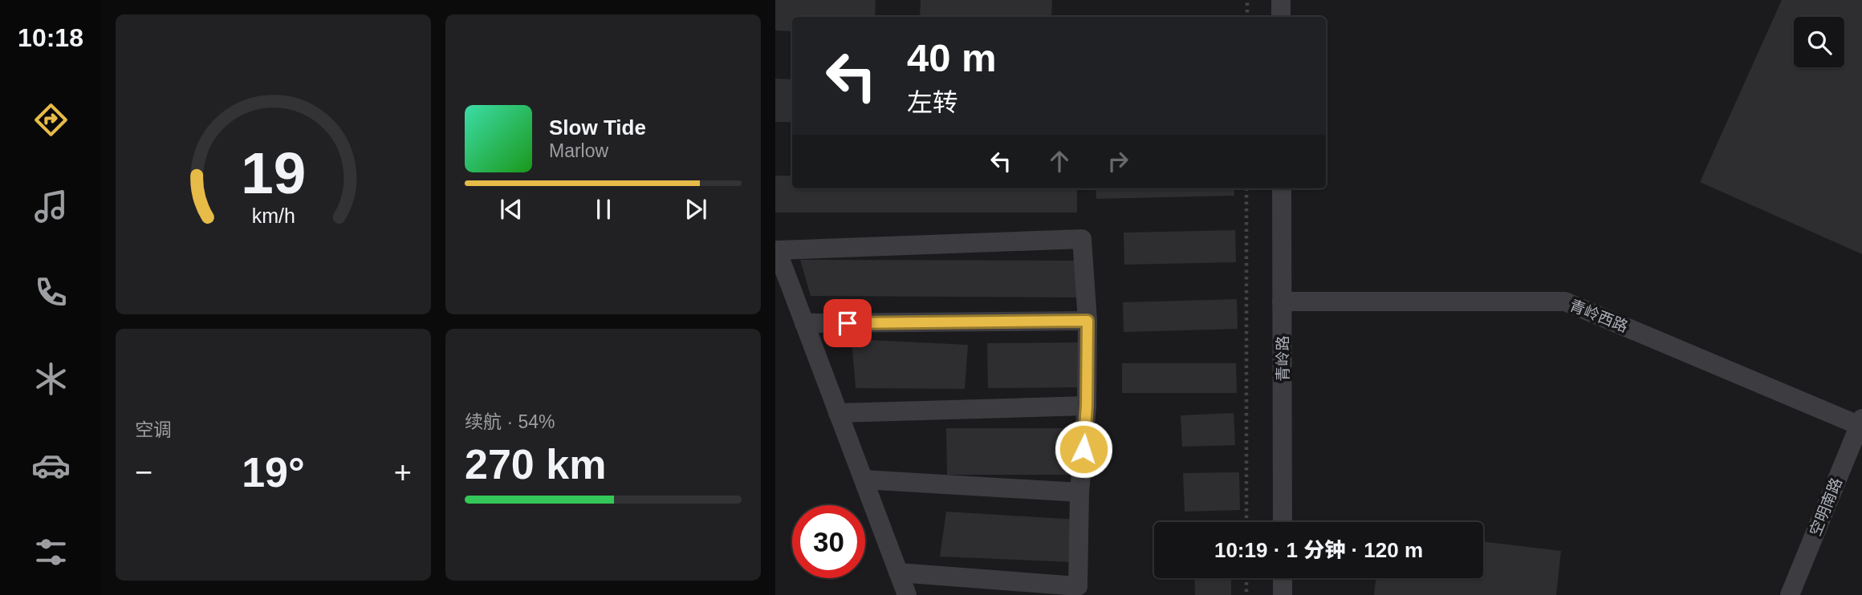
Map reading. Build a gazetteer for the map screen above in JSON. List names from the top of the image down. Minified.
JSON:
{"streets":{"street":["青岭西路","青岭路","空明南路"]},"crossings":[["青岭西路","青岭路"],["青岭西路","空明南路"]],"page":{"tabs":"10:18","turn":["40 m","左转"],"song":["Slow Tide","Marlow"],"tile":["空调",["续航 · 54%","270 km"]],"heat":["−","19°","+"],"limit":"30","trip":"10:19 · 1 分钟 · 120 m","gauge":["19","km/h"]}}
